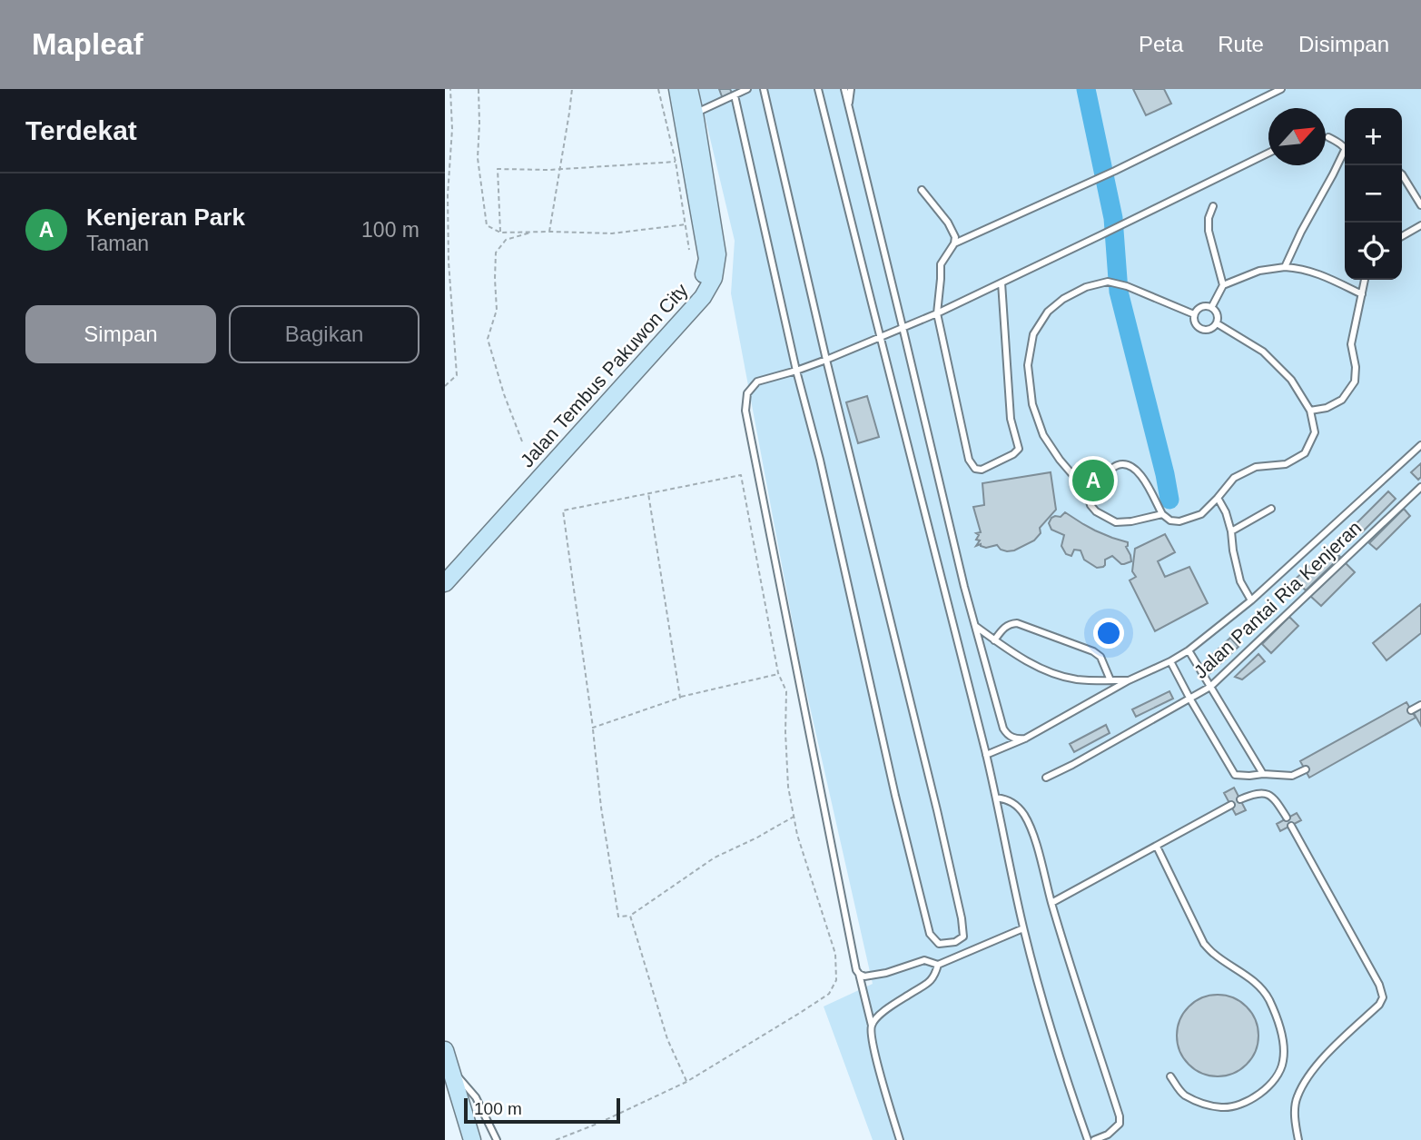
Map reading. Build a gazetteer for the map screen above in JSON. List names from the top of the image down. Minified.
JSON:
{"streets":{"street":["Jalan Tembus Pakuwon City"],"lane":["Jalan Pantai Ria Kenjeran"]},"scale_bar":"100 m","north":"top right","page":{"header":"Mapleaf","nav":["Peta","Rute","Disimpan"],"heading":"Terdekat","map_buttons":["+","−"],"list":[{"mark":"A","name":"Kenjeran Park","note":"Taman","value":"100 m"}],"buttons":["Simpan","Bagikan"],"pins":"A","scale":"100 m"}}
